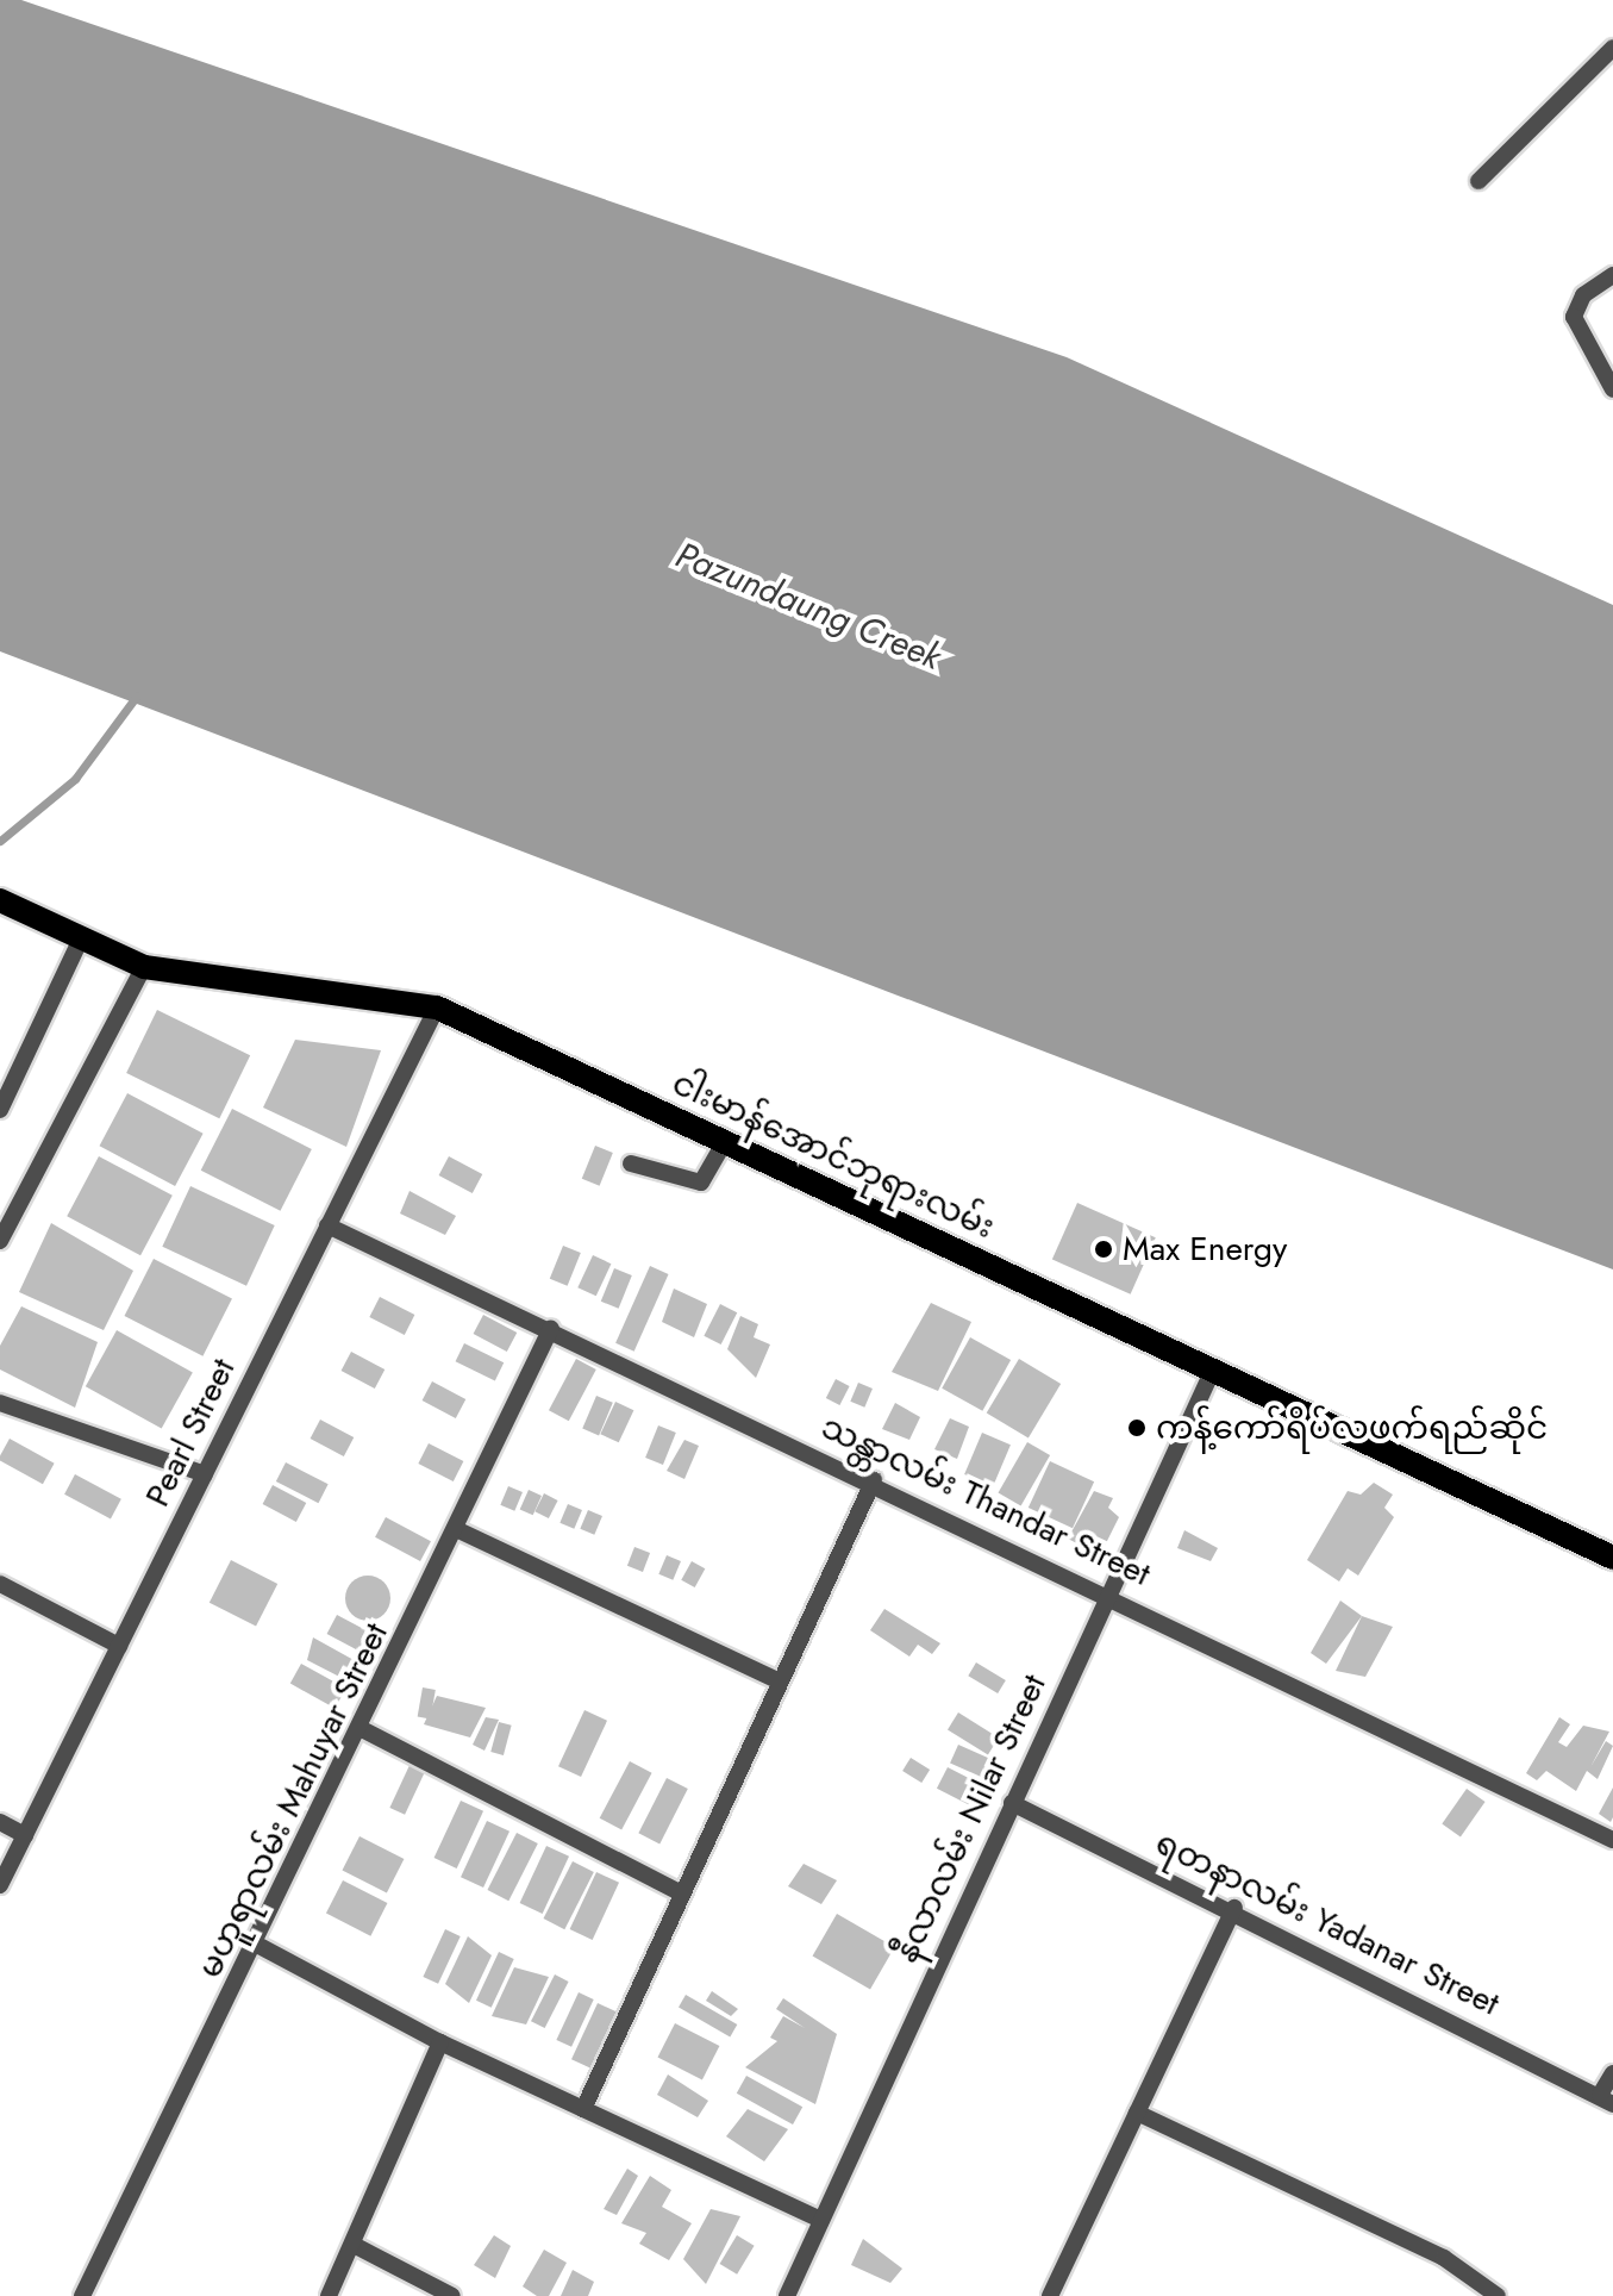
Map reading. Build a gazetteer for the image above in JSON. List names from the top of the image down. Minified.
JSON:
{"streets":{"main road":["ငါးမာန်အောင်ဘုရားလမ်း"],"street":["Pearl Street","သန္တာလမ်း Thandar Street","မဟူရာလမ်း Mahuyar Street","နီလာလမ်း Nilar Street","ရတနာလမ်း Yadanar Street"]},"crossings":[["ငါးမာန်အောင်ဘုရားလမ်း","Pearl Street"],["ငါးမာန်အောင်ဘုရားလမ်း","နီလာလမ်း Nilar Street"],["Pearl Street","သန္တာလမ်း Thandar Street"],["သန္တာလမ်း Thandar Street","မဟူရာလမ်း Mahuyar Street"],["သန္တာလမ်း Thandar Street","နီလာလမ်း Nilar Street"],["နီလာလမ်း Nilar Street","ရတနာလမ်း Yadanar Street"]],"water":["Pazundaung Creek"],"places":["Max Energy","ကန့်ကော်ရိပ်လဖက်ရည်ဆိုင်"]}
